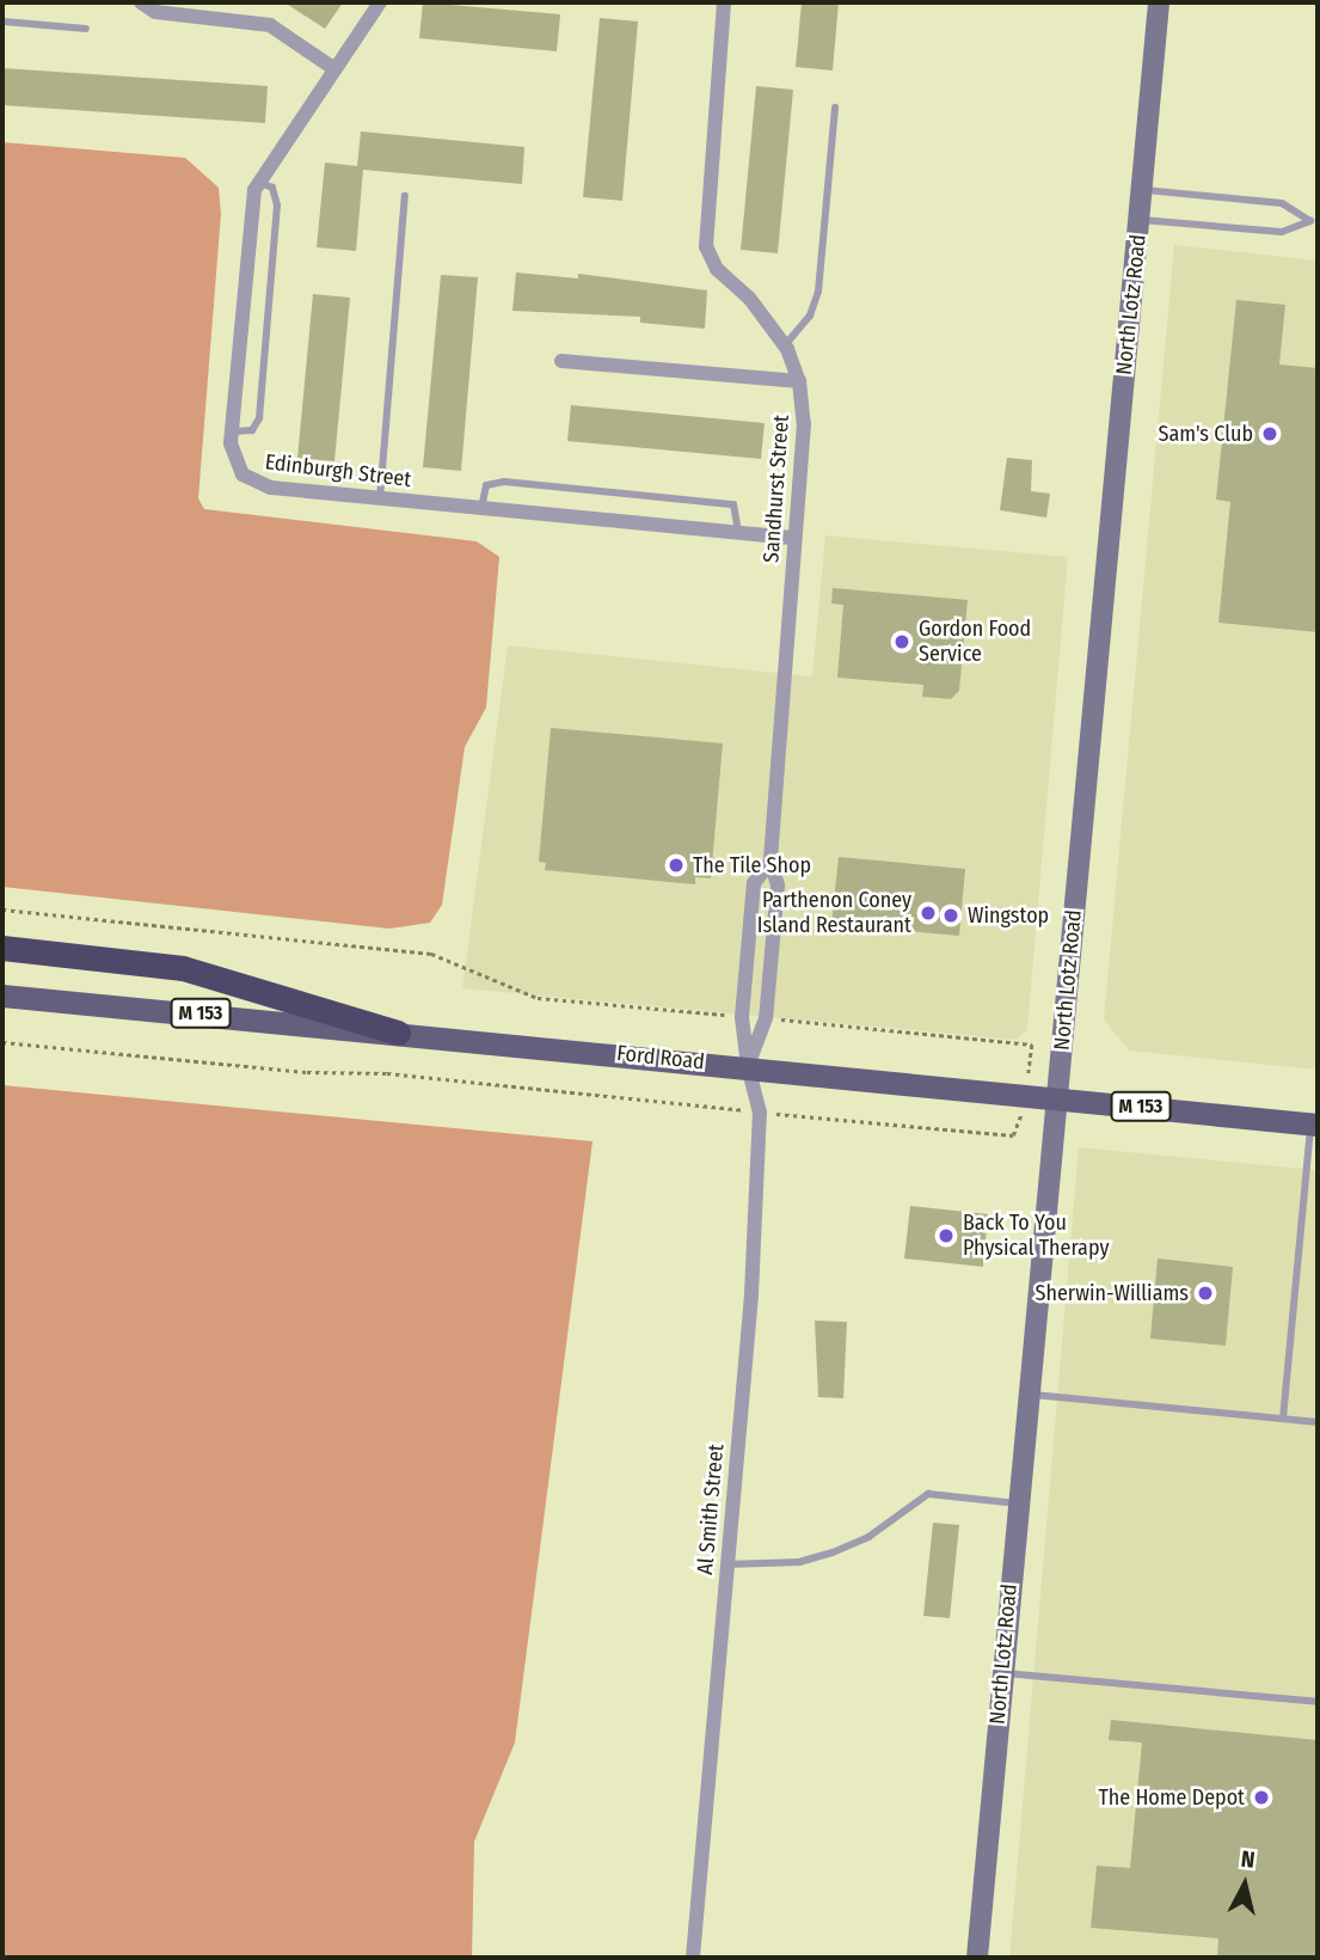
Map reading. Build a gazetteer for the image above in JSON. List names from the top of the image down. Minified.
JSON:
{"streets":{"main road":["M 153","Ford Road"],"street":["North Lotz Road","Edinburgh Street","Sandhurst Street","Al Smith Street"]},"crossings":[["North Lotz Road","Ford Road"],["Edinburgh Street","Sandhurst Street"],["Sandhurst Street","Ford Road"],["Sandhurst Street","Al Smith Street"],["Ford Road","Al Smith Street"]],"places":["Sam's Club","Gordon Food Service","The Tile Shop","Parthenon Coney Island Restaurant","Wingstop","Back To You Physical Therapy","Sherwin-Williams","The Home Depot"],"north":"top"}
